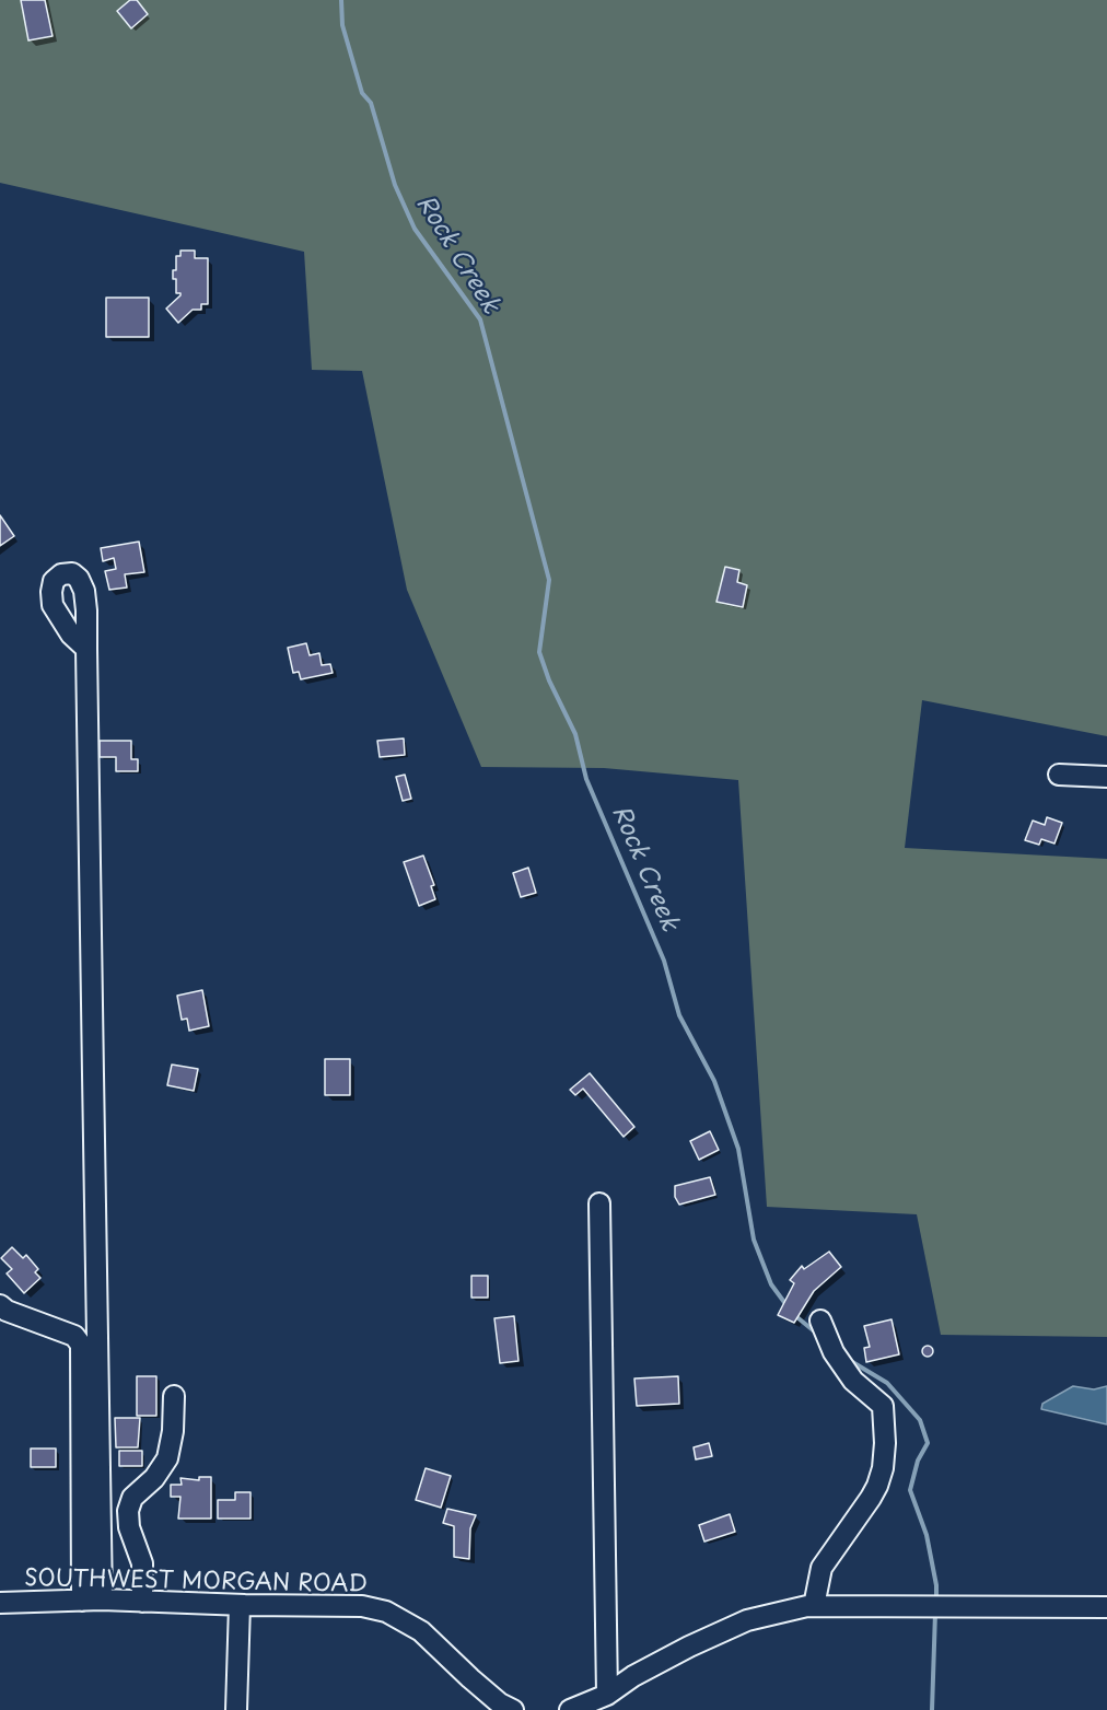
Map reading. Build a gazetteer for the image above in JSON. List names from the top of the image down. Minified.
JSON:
{"streets":{"street":["SOUTHWEST MORGAN ROAD"]},"water":["Rock Creek"]}
